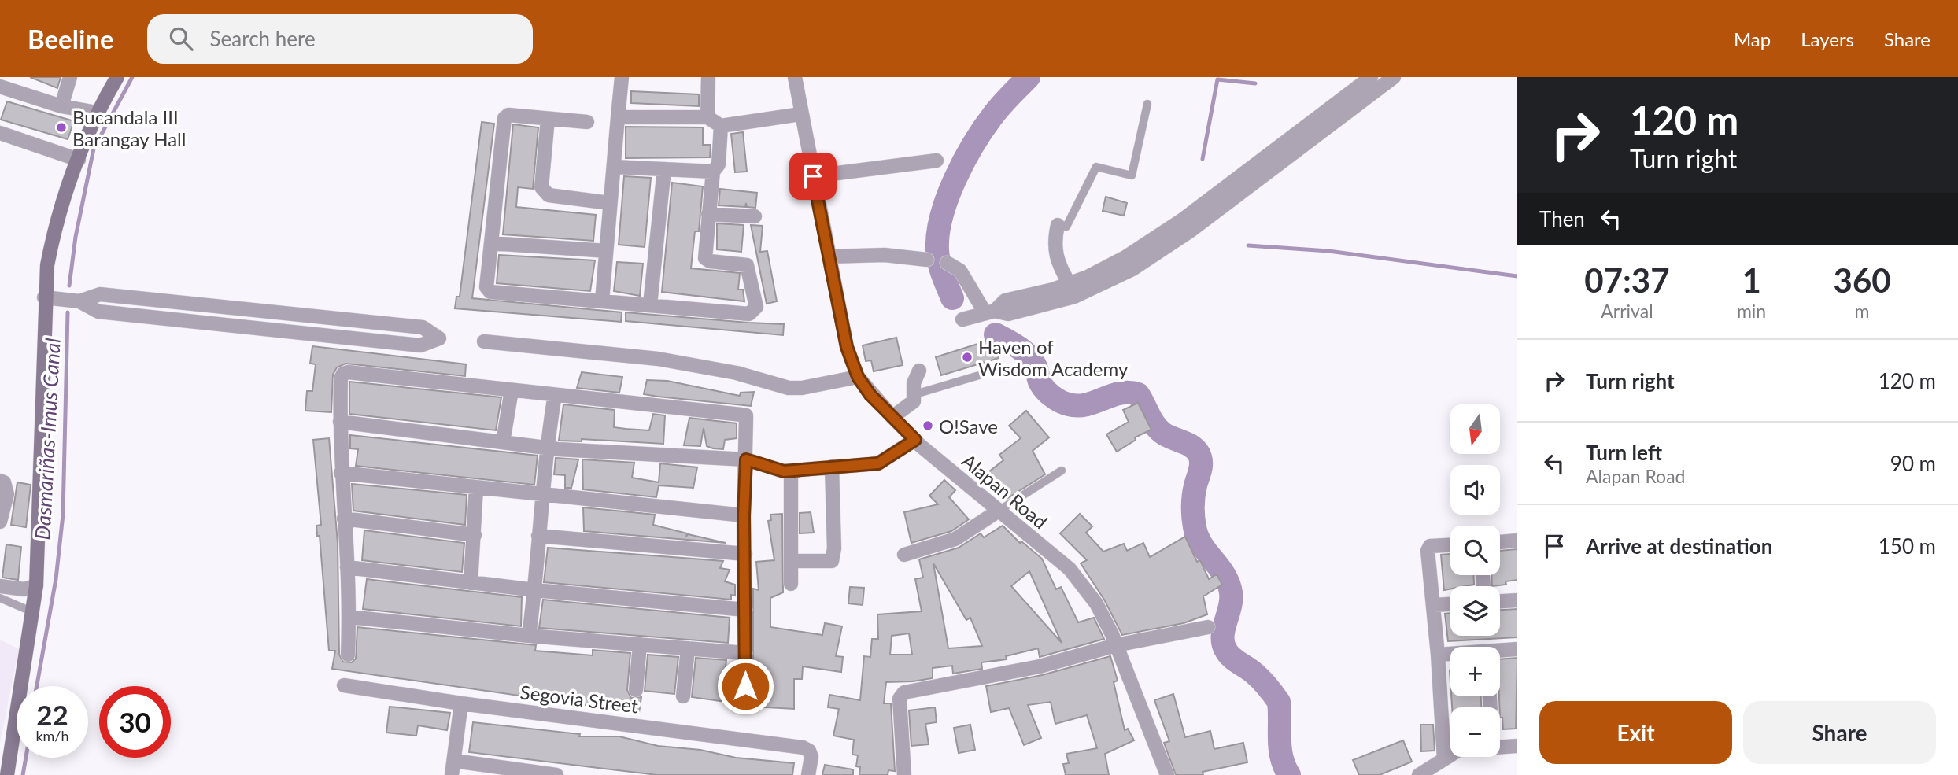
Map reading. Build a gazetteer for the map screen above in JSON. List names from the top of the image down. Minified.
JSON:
{"streets":{"street":["Alapan Road","Segovia Street"]},"water":["Dasmariñas-Imus Canal"],"places":["Bucandala III Barangay Hall","Haven of Wisdom Academy","O!Save"],"north":"bottom","page":{"header":"Beeline","search":"Search here","nav":["Map","Layers","Share"],"turn":["120 m","Turn right"],"then":"Then","eta":["07:37","Arrival","1","min","360","m"],"list":[{"name":"Turn right","value":"120 m"},{"name":"Turn left","note":"Alapan Road","value":"90 m"},{"name":"Arrive at destination","value":"150 m"}],"map_buttons":["+","−"],"speed":"22 km/h","limit":"30","buttons":["Exit","Share"]}}
